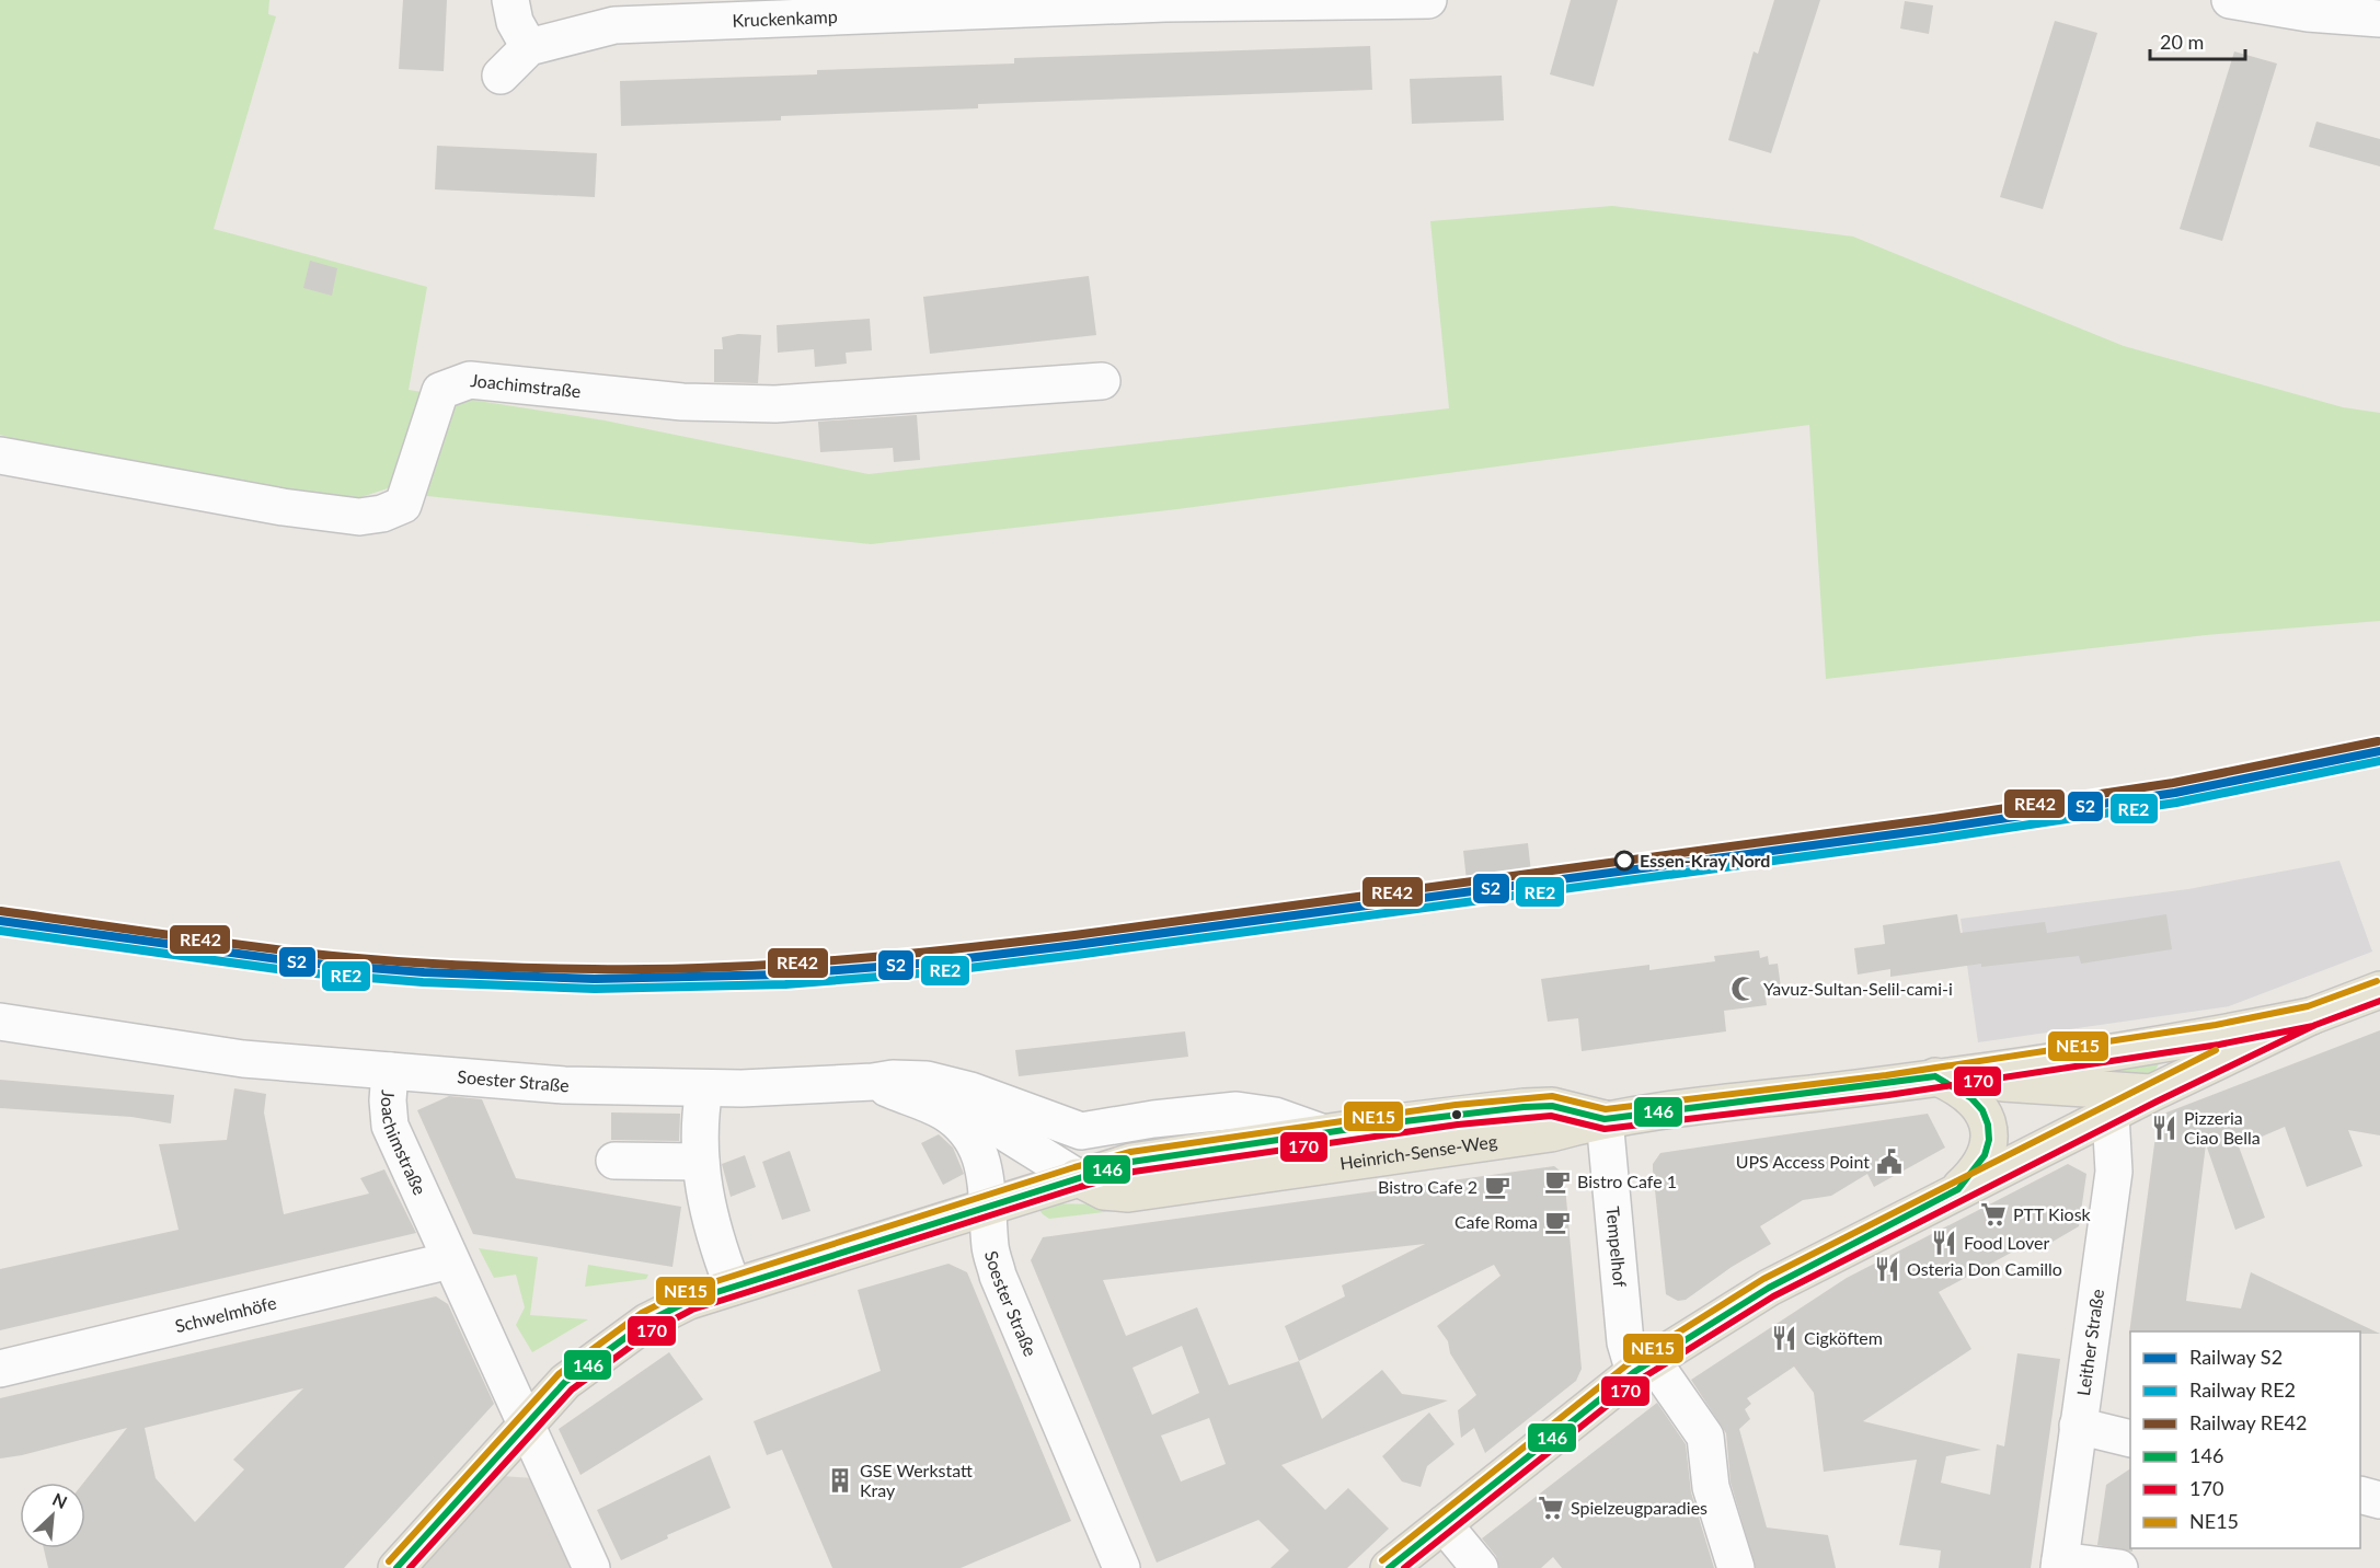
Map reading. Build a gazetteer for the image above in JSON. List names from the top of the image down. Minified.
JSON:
{"streets":{"main road":["Heinrich-Sense-Weg"],"street":["Kruckenkamp","Joachimstraße","Soester Straße","Tempelhof","Schwelmhöfe","Leither Straße"]},"crossings":[["Joachimstraße","Soester Straße"],["Joachimstraße","Heinrich-Sense-Weg"],["Joachimstraße","Schwelmhöfe"],["Soester Straße","Heinrich-Sense-Weg"],["Heinrich-Sense-Weg","Tempelhof"],["Heinrich-Sense-Weg","Leither Straße"]],"places":{"other":["Essen-Kray Nord"],"mosque":["Yavuz-Sultan-Selil-cami-i"],"restaurant":["Pizzeria Ciao Bella","Food Lover","Osteria Don Camillo","Cigköftem"],"public building":["UPS Access Point"],"cafe":["Bistro Cafe 1","Bistro Cafe 2","Cafe Roma"],"supermarket":["PTT Kiosk","Spielzeugparadies"],"building":["GSE Werkstatt Kray"]},"lines":["rail line RE42","rail line S2","rail line RE2","transit line NE15","transit line 170","transit line 146"],"legend":["Railway S2","Railway RE2","Railway RE42","146","170","NE15"],"scale_bar":"20 m","north":"top right"}
